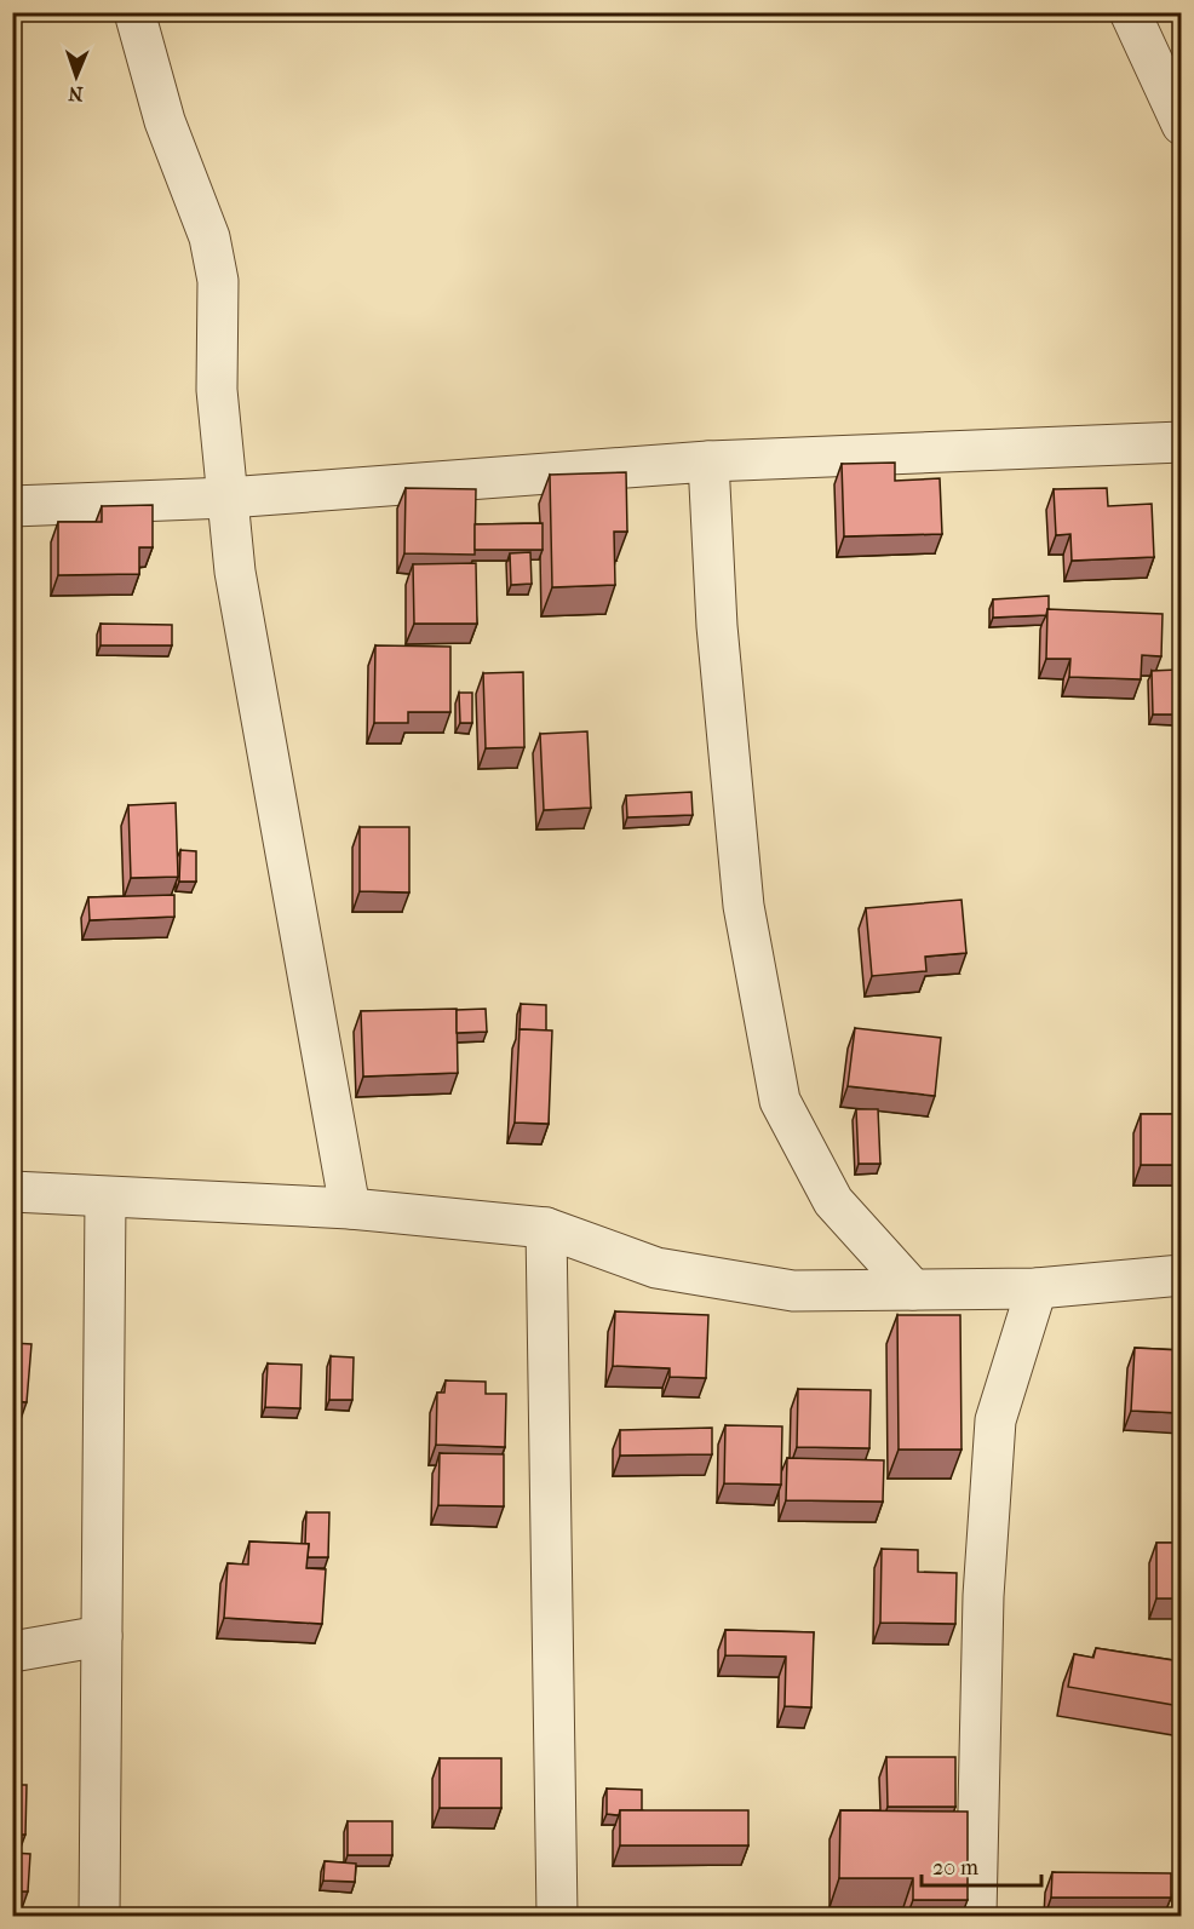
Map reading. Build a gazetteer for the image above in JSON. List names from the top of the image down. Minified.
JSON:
{"scale_bar":"20 m","north":"bottom"}
